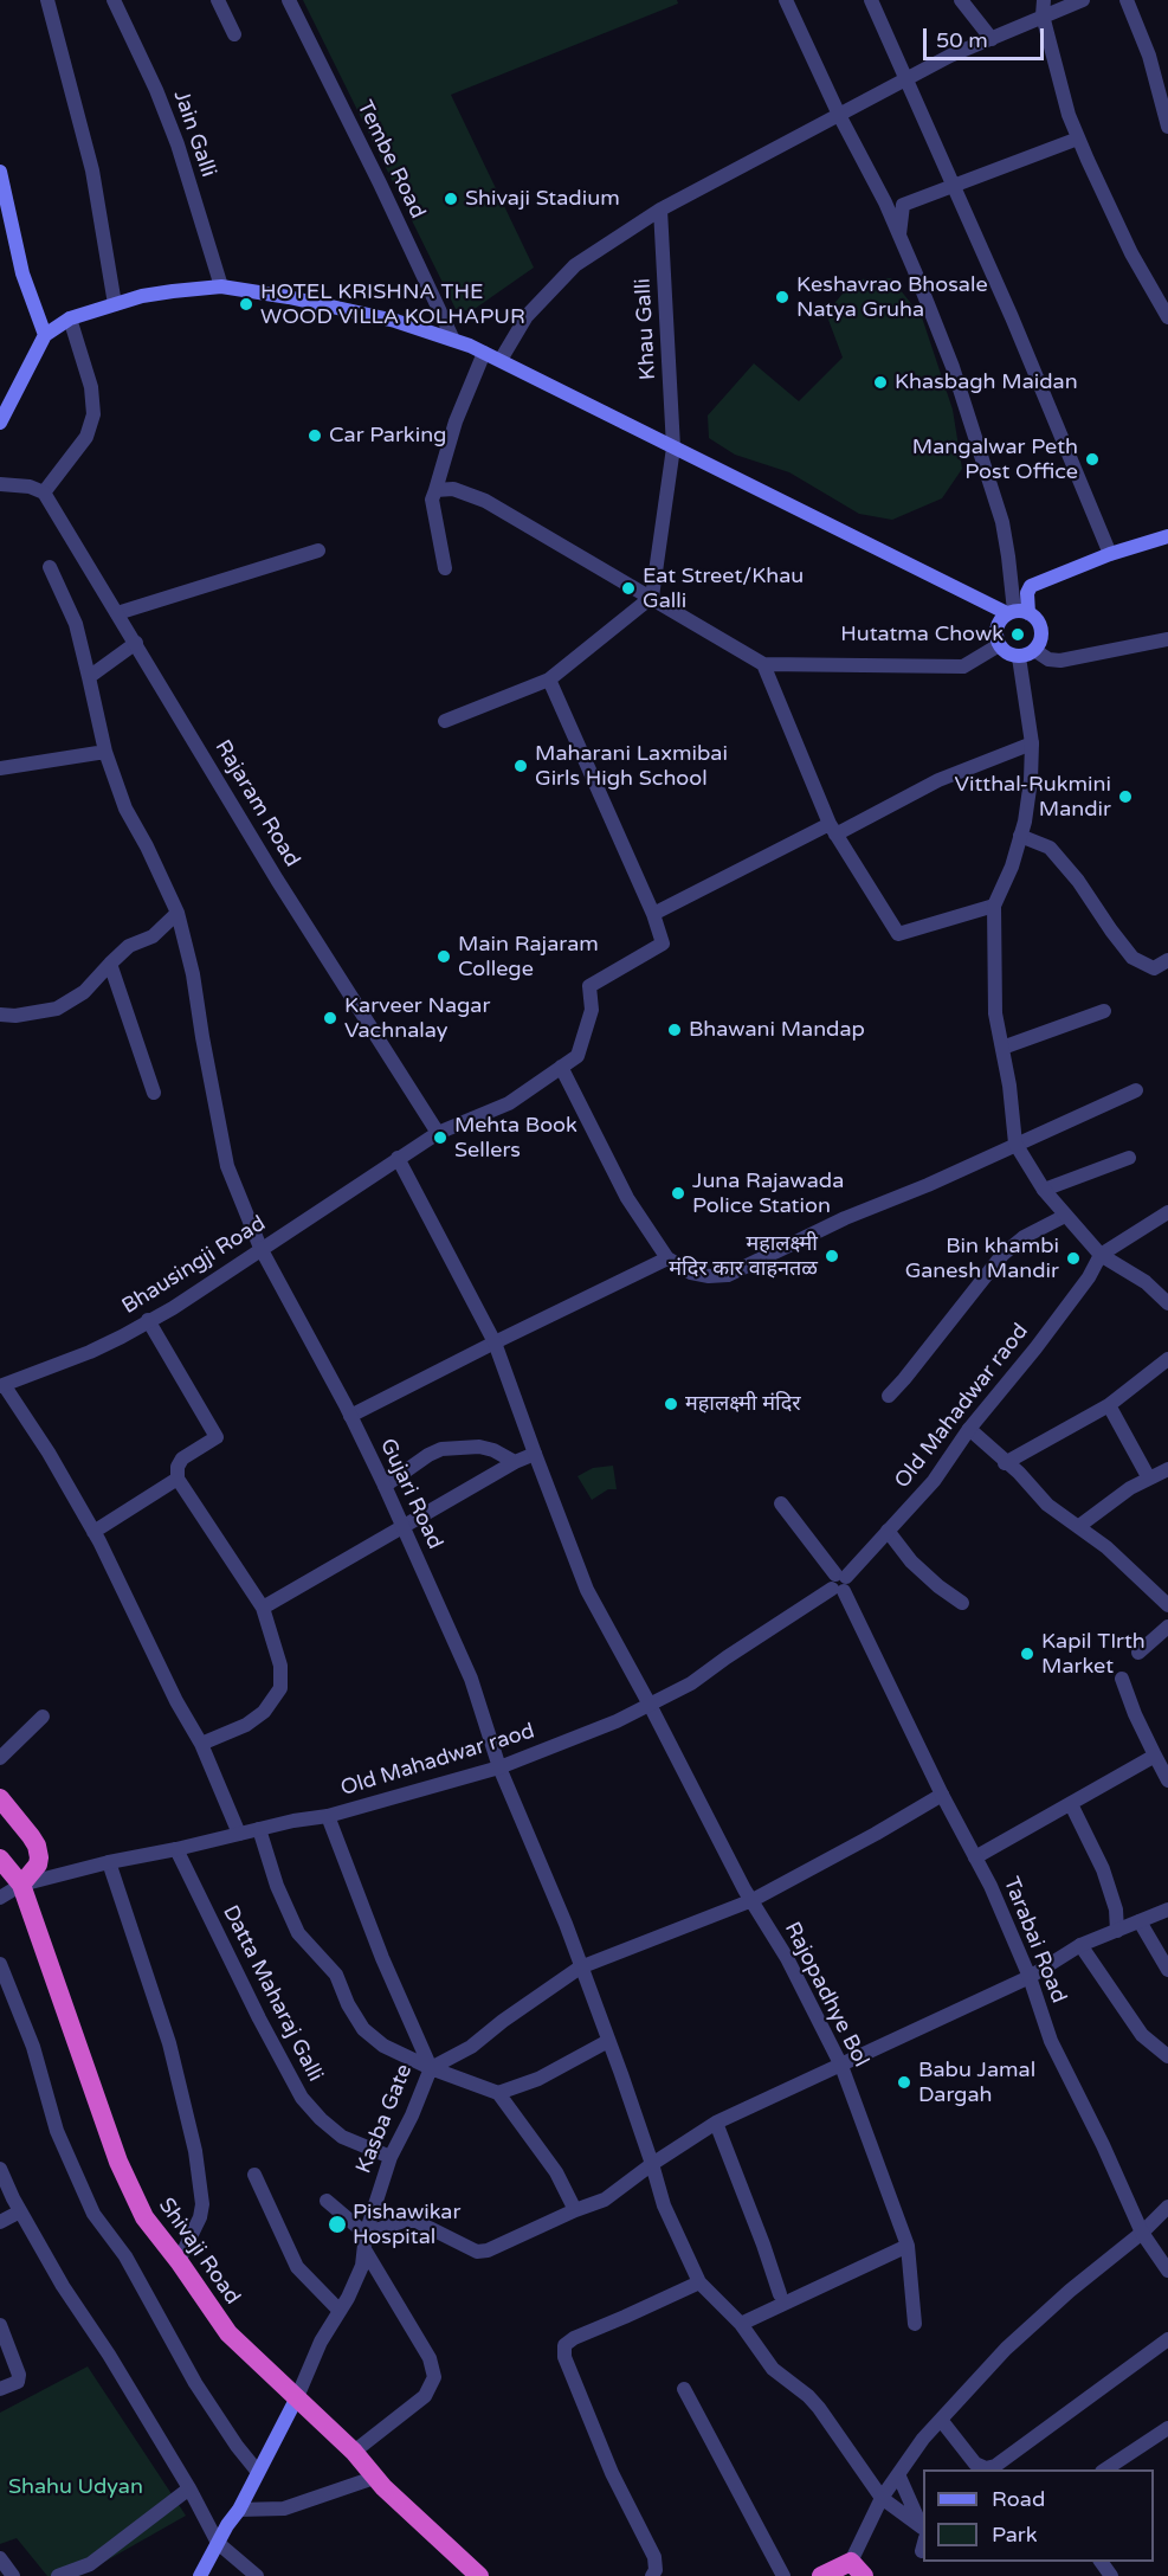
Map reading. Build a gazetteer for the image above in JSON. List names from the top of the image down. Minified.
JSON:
{"streets":{"highway":["Shivaji Road"],"street":["Jain Galli","Tembe Road","Khau Galli","Rajaram Road","Bhausingji Road","Old Mahadwar raod","Gujari Road","Tarabai Road","Datta Maharaj Galli","Rajopadhye Bol","Kasba Gate"]},"crossings":[["Rajaram Road","Bhausingji Road"],["Bhausingji Road","Gujari Road"],["Bhausingji Road","Rajopadhye Bol"],["Old Mahadwar raod","Gujari Road"],["Old Mahadwar raod","Tarabai Road"],["Old Mahadwar raod","Datta Maharaj Galli"],["Old Mahadwar raod","Rajopadhye Bol"],["Old Mahadwar raod","Kasba Gate"],["Old Mahadwar raod","Shivaji Road"],["Datta Maharaj Galli","Kasba Gate"],["Kasba Gate","Shivaji Road"]],"parks":["Shahu Udyan"],"places":["Shivaji Stadium","Keshavrao Bhosale Natya Gruha","HOTEL KRISHNA THE WOOD VILLA KOLHAPUR","Khasbagh Maidan","Car Parking","Mangalwar Peth Post Office","Eat Street/Khau Galli","Hutatma Chowk","Maharani Laxmibai Girls High School","Vitthal-Rukmini Mandir","Main Rajaram College","Karveer Nagar Vachnalay","Bhawani Mandap","Mehta Book Sellers","Juna Rajawada Police Station","महालक्ष्मी मंदिर कार वाहनतळ","Bin khambi Ganesh Mandir","महालक्ष्मी मंदिर","Kapil TIrth Market","Babu Jamal Dargah","Pishawikar Hospital"],"legend":["Road","Park"],"scale_bar":"50 m"}
